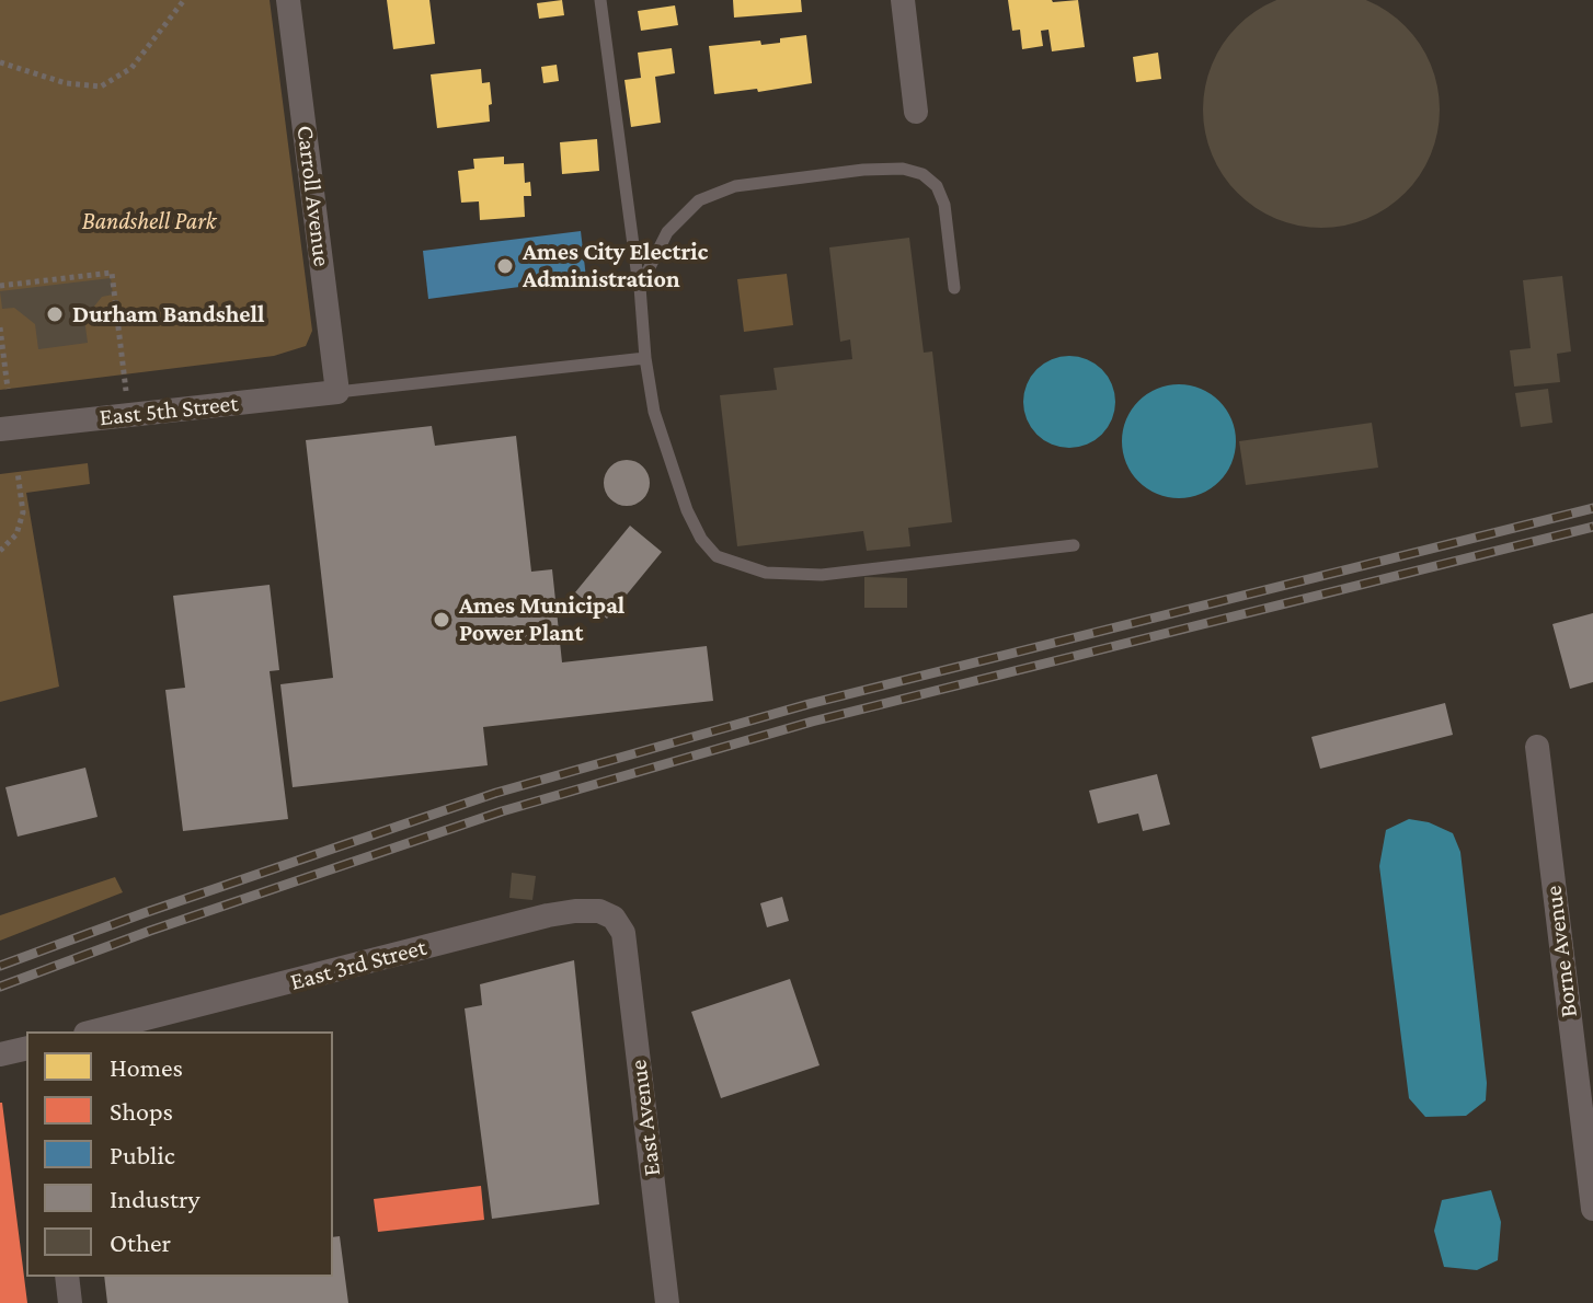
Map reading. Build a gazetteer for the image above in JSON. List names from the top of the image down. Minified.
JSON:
{"streets":{"street":["Carroll Avenue","East 5th Street","Borne Avenue","East 3rd Street","East Avenue"]},"crossings":[["Carroll Avenue","East 5th Street"],["East 3rd Street","East Avenue"]],"parks":["Bandshell Park"],"places":["Ames City Electric Administration","Durham Bandshell","Ames Municipal Power Plant"],"legend":["Homes","Shops","Public","Industry","Other"]}
